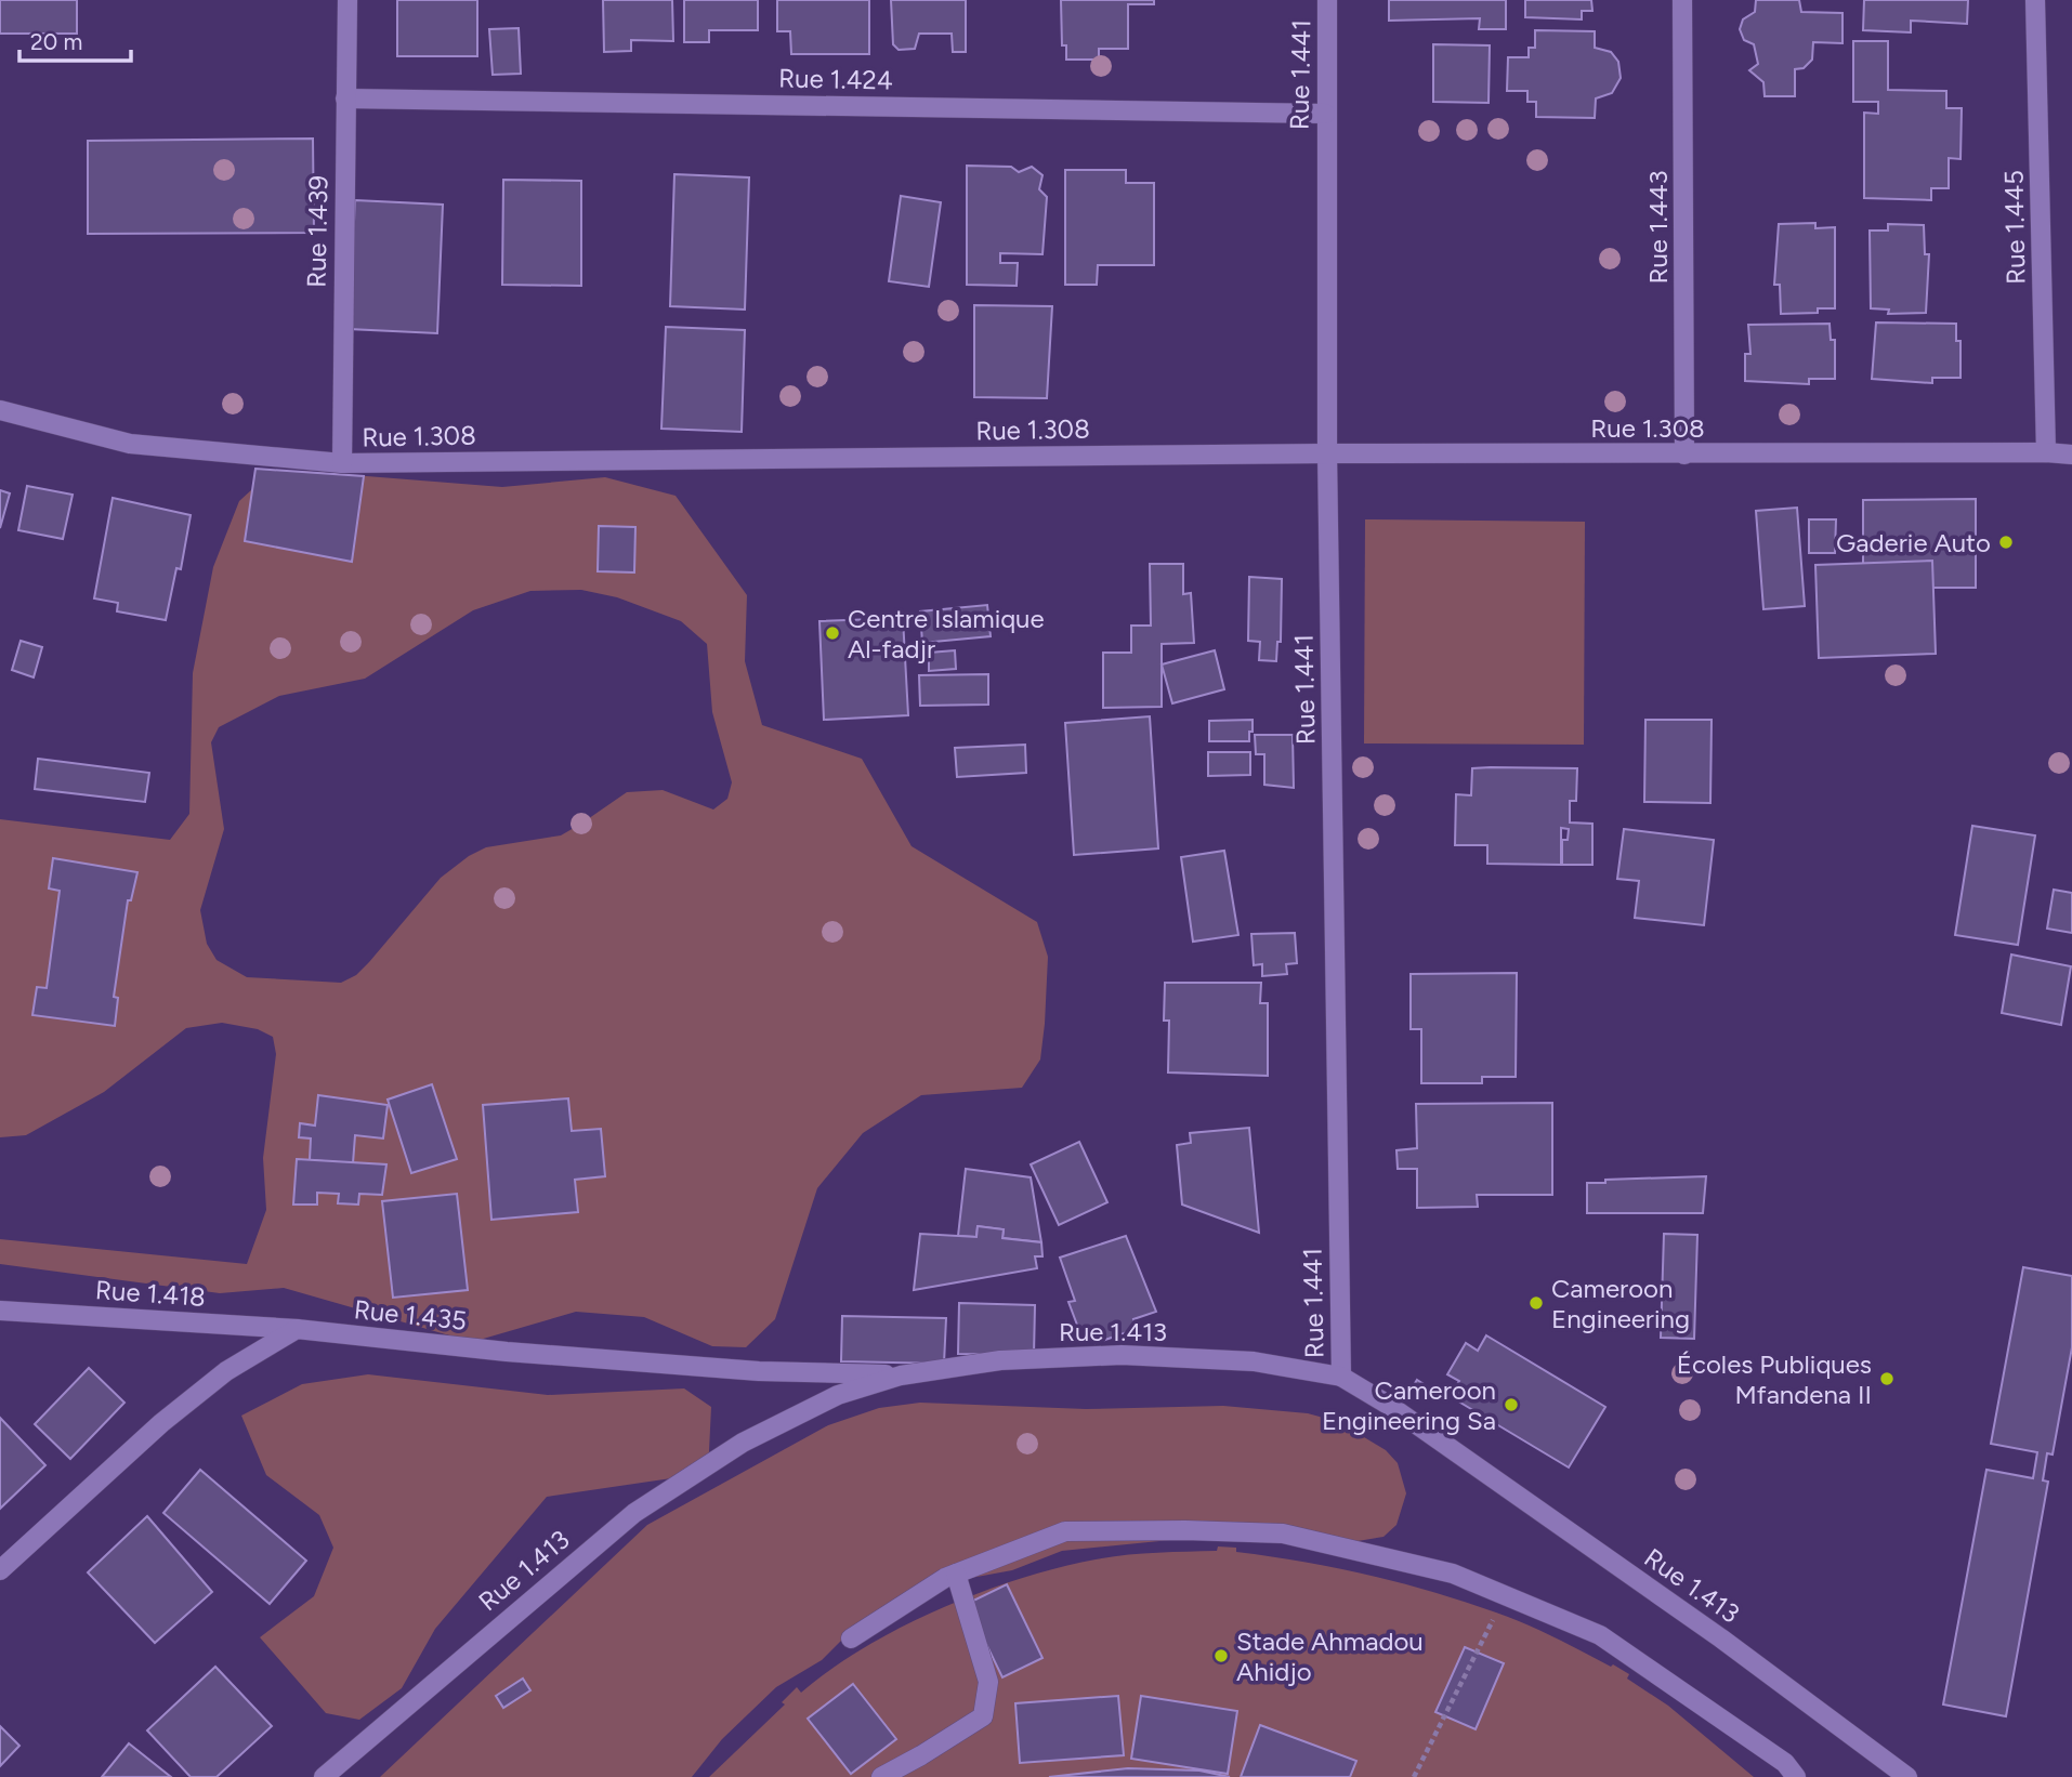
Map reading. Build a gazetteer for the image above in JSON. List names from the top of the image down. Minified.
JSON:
{"streets":{"street":["Rue 1.441","Rue 1.424","Rue 1.443","Rue 1.445","Rue 1.439","Rue 1.308","Rue 1.418","Rue 1.435","Rue 1.413"]},"crossings":[["Rue 1.441","Rue 1.424"],["Rue 1.441","Rue 1.308"],["Rue 1.441","Rue 1.413"],["Rue 1.424","Rue 1.439"],["Rue 1.443","Rue 1.308"],["Rue 1.445","Rue 1.308"],["Rue 1.439","Rue 1.308"],["Rue 1.418","Rue 1.435"],["Rue 1.435","Rue 1.413"]],"places":["Gaderie Auto","Centre Islamique Al-fadjr","Cameroon Engineering","Écoles Publiques Mfandena II","Cameroon Engineering Sa","Stade Ahmadou Ahidjo"],"scale_bar":"20 m"}
